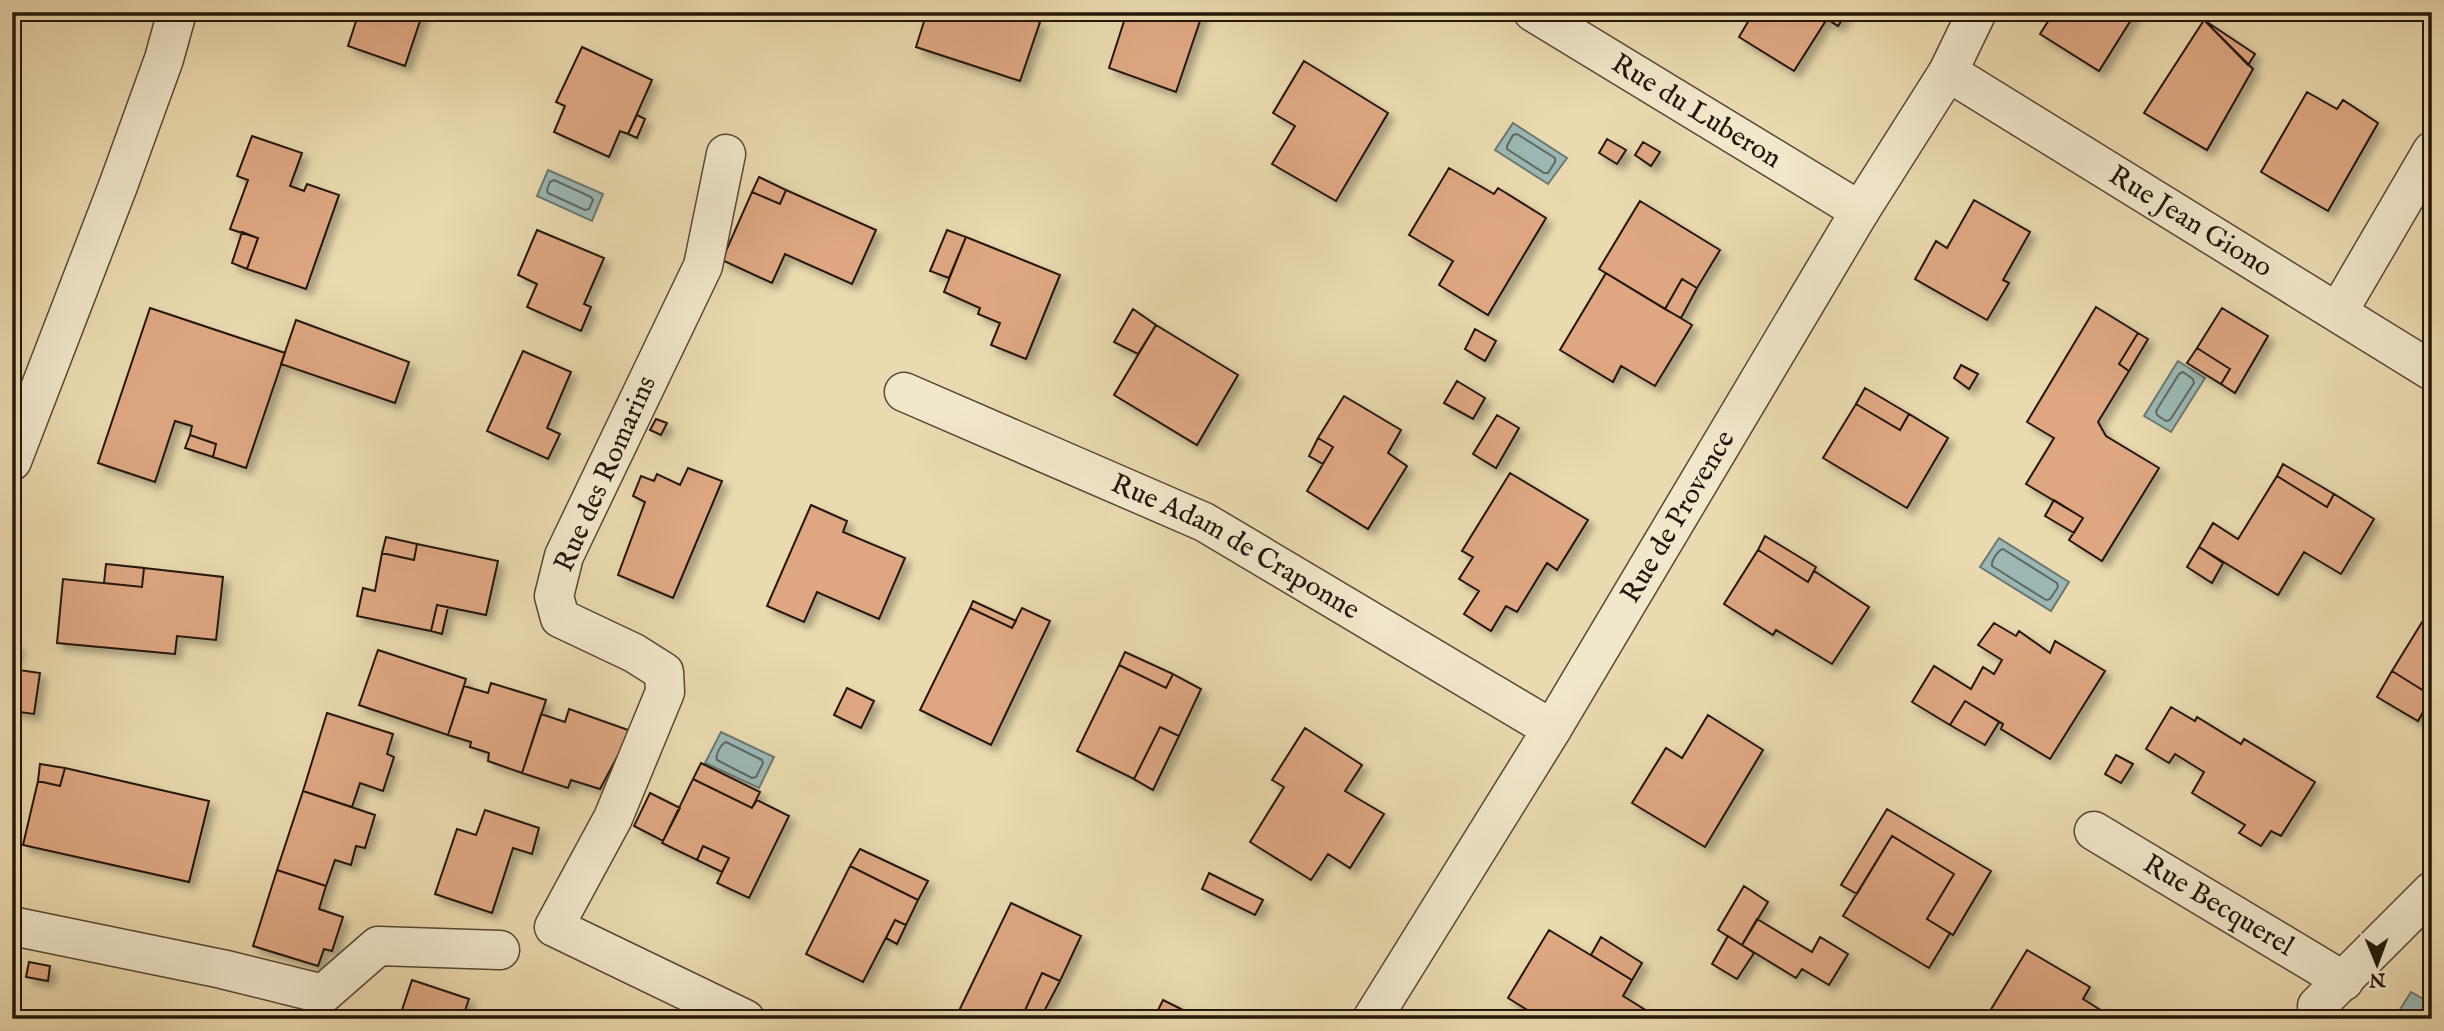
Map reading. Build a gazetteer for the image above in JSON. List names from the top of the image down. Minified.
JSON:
{"streets":{"street":["Rue du Luberon","Rue Jean Giono","Rue des Romarins","Rue de Provence","Rue Adam de Craponne","Rue Becquerel"]},"crossings":[["Rue du Luberon","Rue de Provence"],["Rue Jean Giono","Rue de Provence"],["Rue de Provence","Rue Adam de Craponne"]],"north":"bottom"}
